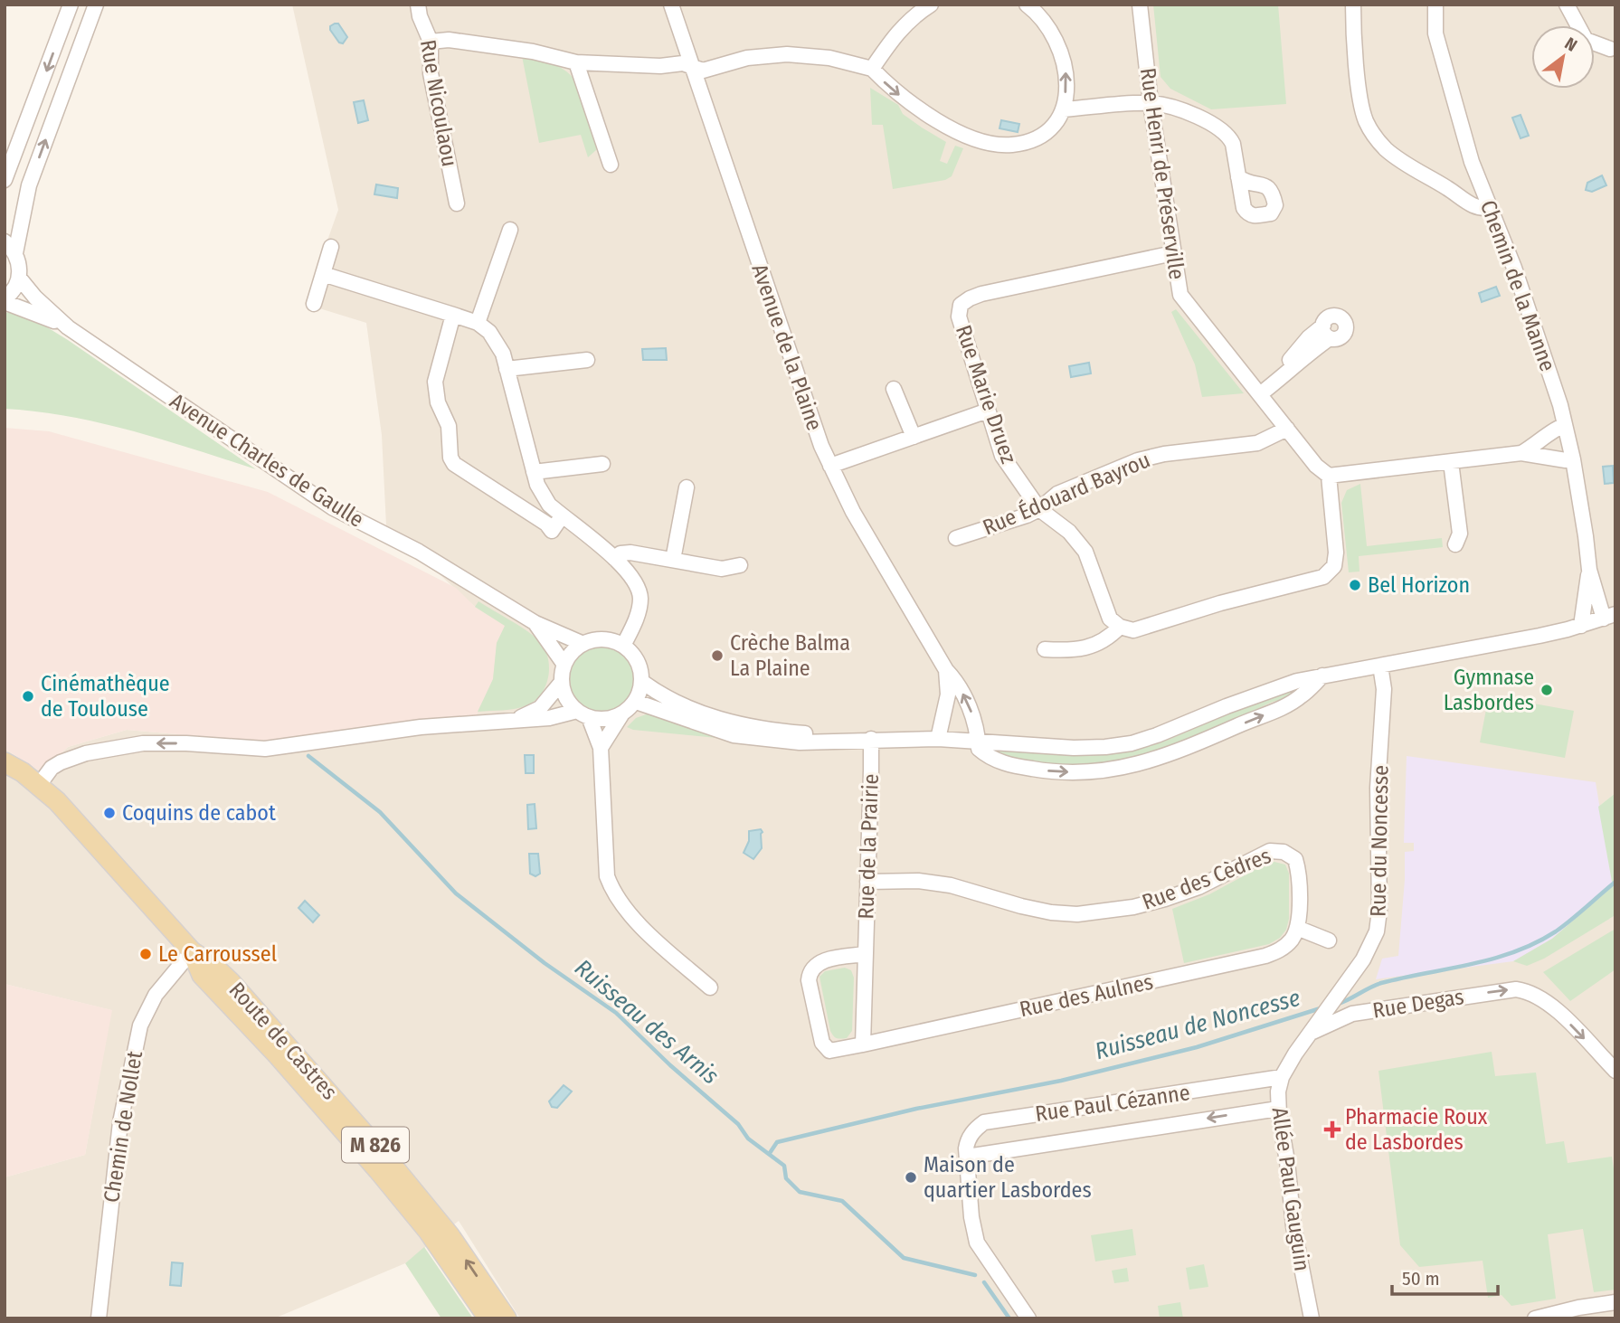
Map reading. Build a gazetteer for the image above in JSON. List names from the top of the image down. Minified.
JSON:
{"streets":{"main road":["Route de Castres","M 826"],"street":["Rue Nicoulaou","Rue Henri de Préserville","Chemin de la Manne","Avenue de la Plaine","Rue Marie Druez","Avenue Charles de Gaulle","Rue Édouard Bayrou","Rue du Noncesse","Rue de la Prairie","Rue des Cèdres","Rue des Aulnes","Rue Degas","Rue Paul Cézanne","Chemin de Nollet","Allée Paul Gauguin"]},"crossings":[["Rue Henri de Préserville","Rue Marie Druez"],["Rue Henri de Préserville","Rue Édouard Bayrou"],["Rue Marie Druez","Rue Édouard Bayrou"],["Rue du Noncesse","Rue Degas"],["Rue du Noncesse","Allée Paul Gauguin"],["Rue de la Prairie","Rue des Cèdres"],["Rue de la Prairie","Rue des Aulnes"],["Rue des Cèdres","Rue des Aulnes"],["Rue Degas","Allée Paul Gauguin"],["Route de Castres","Chemin de Nollet"],["Rue Paul Cézanne","Allée Paul Gauguin"]],"one_way":["Rue Degas"],"water":["Ruisseau des Arnis","Ruisseau de Noncesse"],"places":{"other":["Bel Horizon","Crèche Balma La Plaine","Gymnase Lasbordes","Cinémathèque de Toulouse","Coquins de cabot","Le Carroussel","Maison de quartier Lasbordes"],"health":["Pharmacie Roux de Lasbordes"]},"scale_bar":"50 m","north":"top right"}
